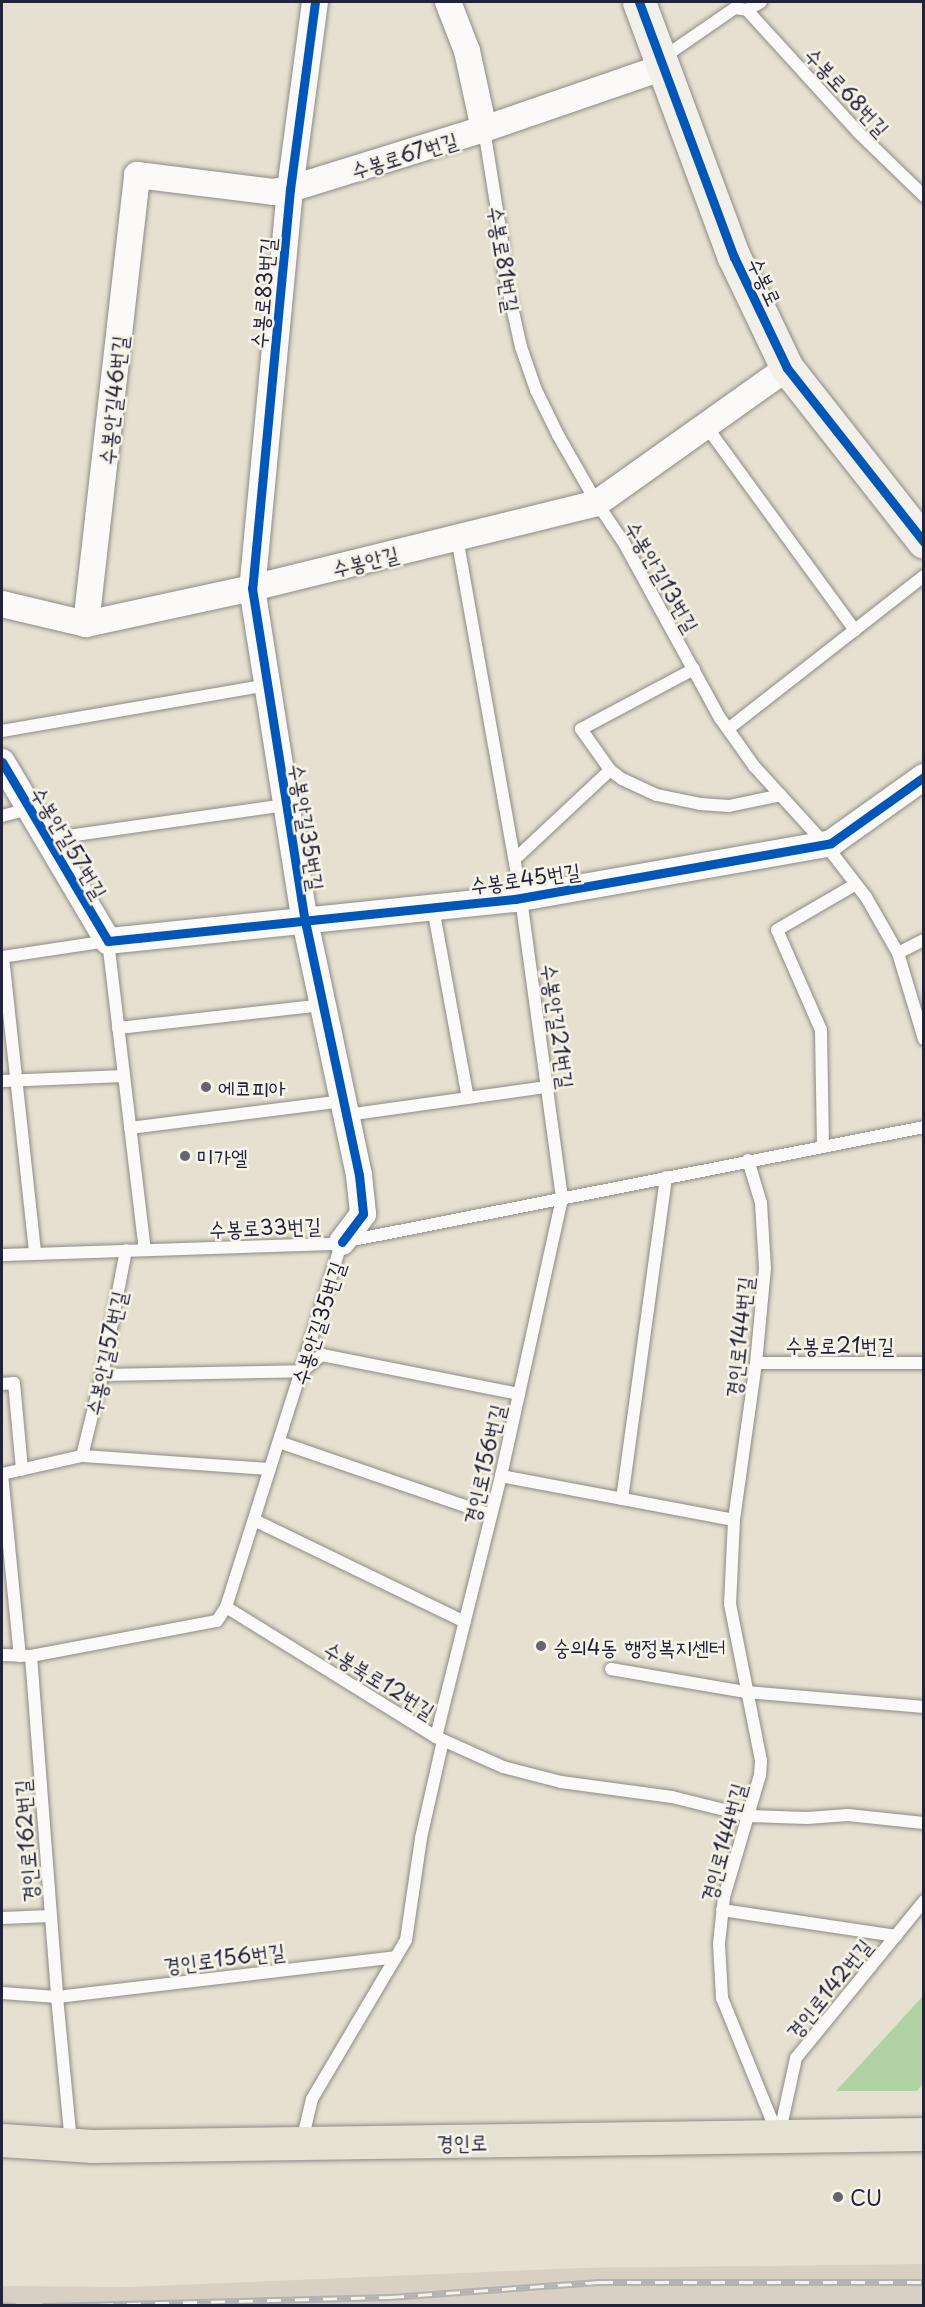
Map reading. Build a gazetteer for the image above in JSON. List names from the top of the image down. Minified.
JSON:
{"streets":{"main road":["경인로"],"street":["수봉로67번길","수봉로81번길","수봉로","수봉로83번길","수봉안길46번길","수봉안길","수봉안길35번길","수봉안길57번길","수봉로45번길"],"lane":["수봉로68번길","수봉안길13번길","수봉안길21번길","수봉로33번길","경인로144번길","수봉로21번길","경인로156번길","수봉북로12번길","경인로162번길","경인로142번길"]},"crossings":[["수봉로67번길","수봉로81번길"],["수봉로67번길","수봉로"],["수봉로67번길","수봉로83번길"],["수봉로67번길","수봉안길46번길"],["수봉로81번길","수봉안길"],["수봉로81번길","수봉안길13번길"],["수봉로","수봉안길"],["수봉로83번길","수봉안길"],["수봉로83번길","수봉안길35번길"],["수봉안길46번길","수봉안길"],["수봉안길","수봉안길13번길"],["수봉안길","수봉안길35번길"],["수봉안길","수봉안길21번길"],["수봉안길13번길","수봉로45번길"],["수봉안길35번길","수봉로45번길"],["수봉안길35번길","수봉로33번길"],["수봉안길35번길","수봉북로12번길"],["수봉안길57번길","수봉로45번길"],["수봉안길57번길","수봉로33번길"],["수봉로45번길","수봉안길21번길"],["수봉안길21번길","수봉로33번길"],["수봉안길21번길","경인로156번길"],["수봉로33번길","경인로144번길"],["수봉로33번길","경인로156번길"],["경인로144번길","수봉로21번길"],["경인로144번길","수봉북로12번길"],["경인로144번길","경인로142번길"],["경인로144번길","경인로"],["경인로156번길","수봉북로12번길"],["경인로156번길","경인로162번길"],["경인로156번길","경인로"],["경인로162번길","경인로"],["경인로142번길","경인로"]],"places":["에코피아","미가엘","숭의4동 행정복지센터","CU"]}
